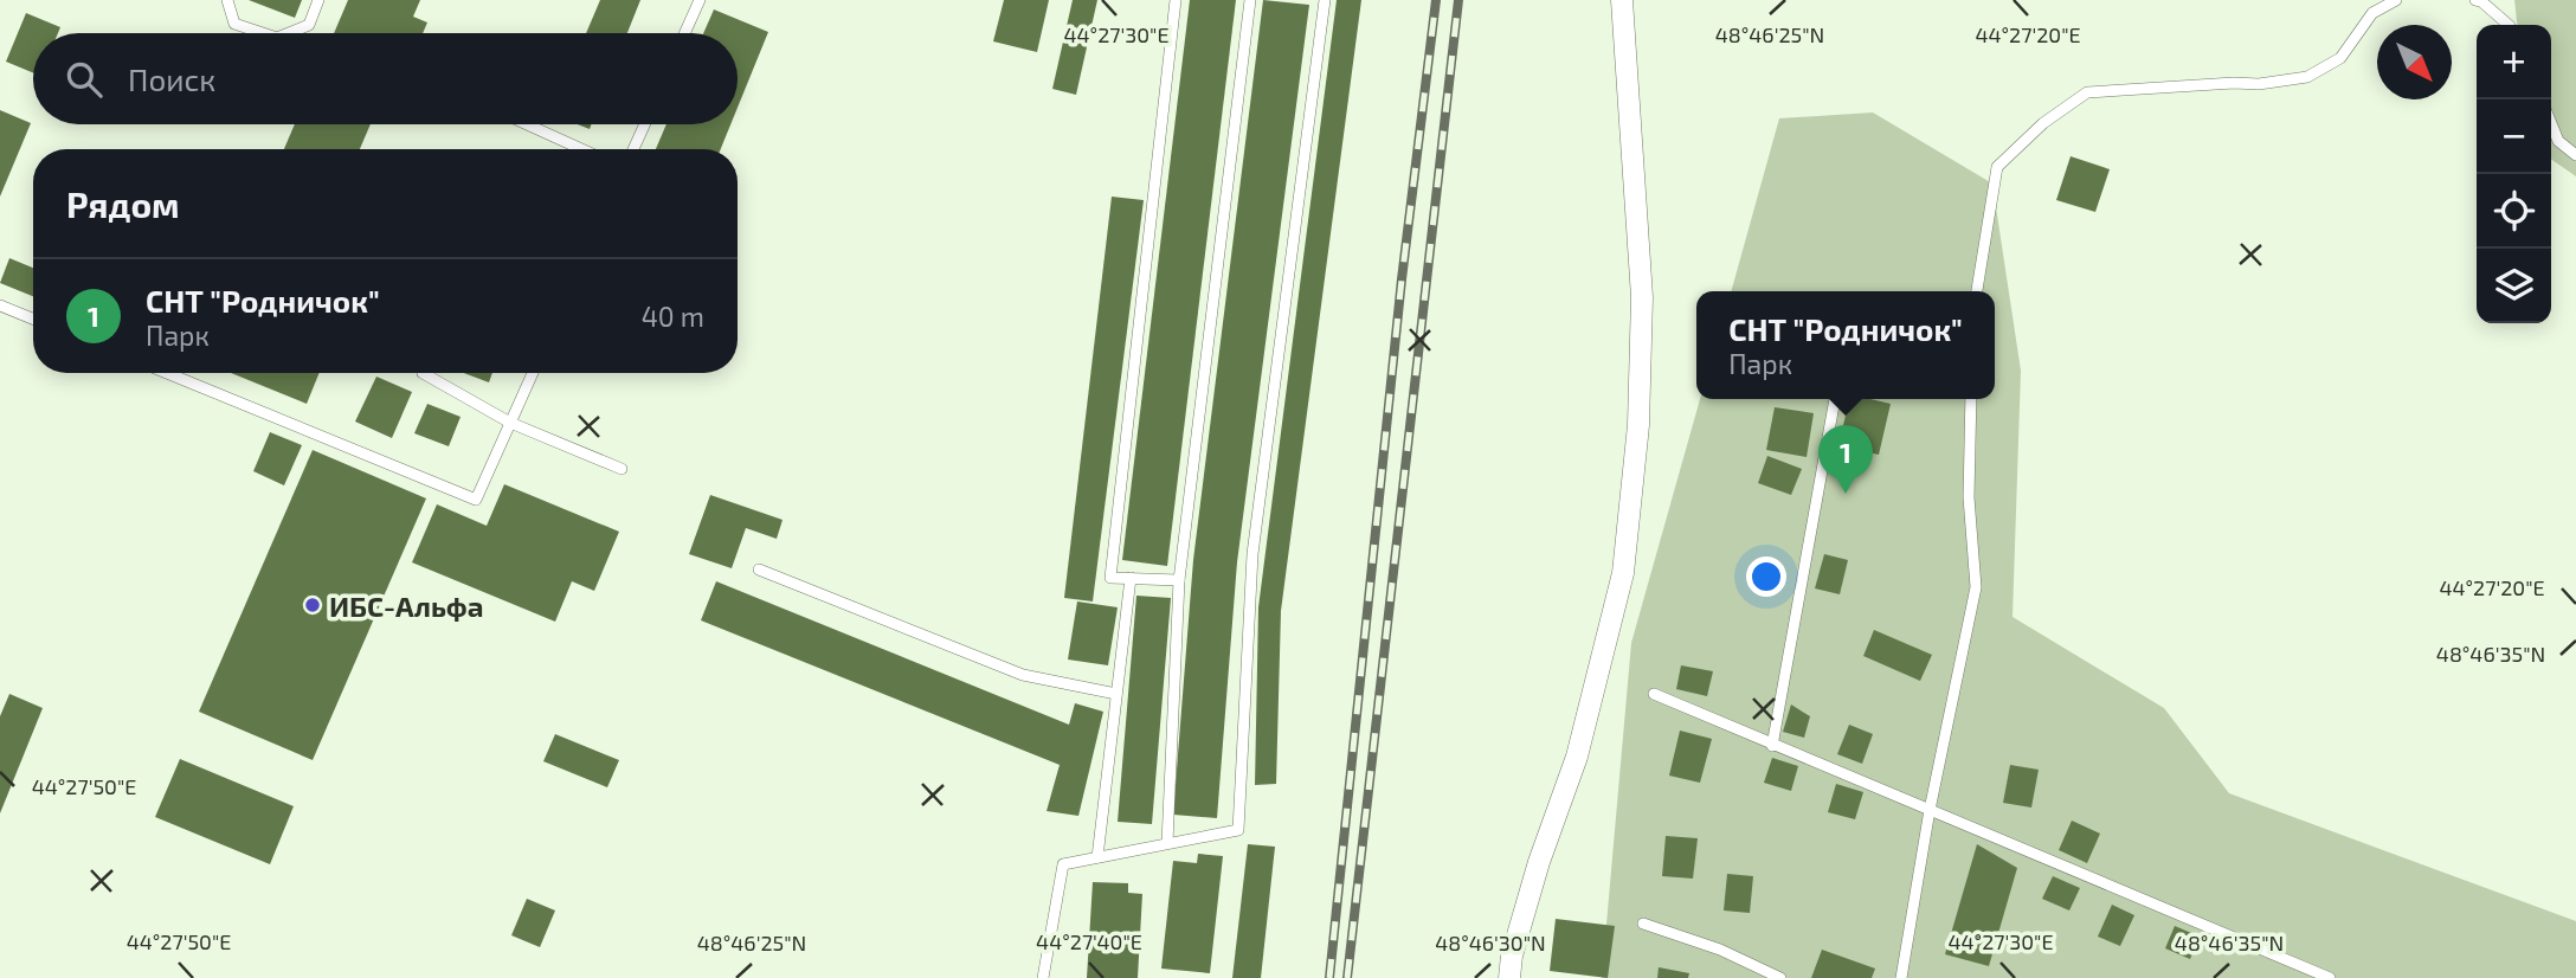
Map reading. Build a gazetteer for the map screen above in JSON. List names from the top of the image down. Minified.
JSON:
{"places":["ИБС-Альфа"],"north":"bottom right","page":{"map_buttons":["+","−"],"search":"Поиск","heading":"Рядом","list":[{"mark":"1","name":"СНТ \"Родничок\"","note":"Парк","value":"40 m"}],"popup":["СНТ \"Родничок\"","Парк"],"pins":"1"},"coordinates":["48°46'25\"N","44°27'30\"E","44°27'20\"E","48°46'35\"N","44°27'50\"E","44°27'40\"E","48°46'30\"N"]}
